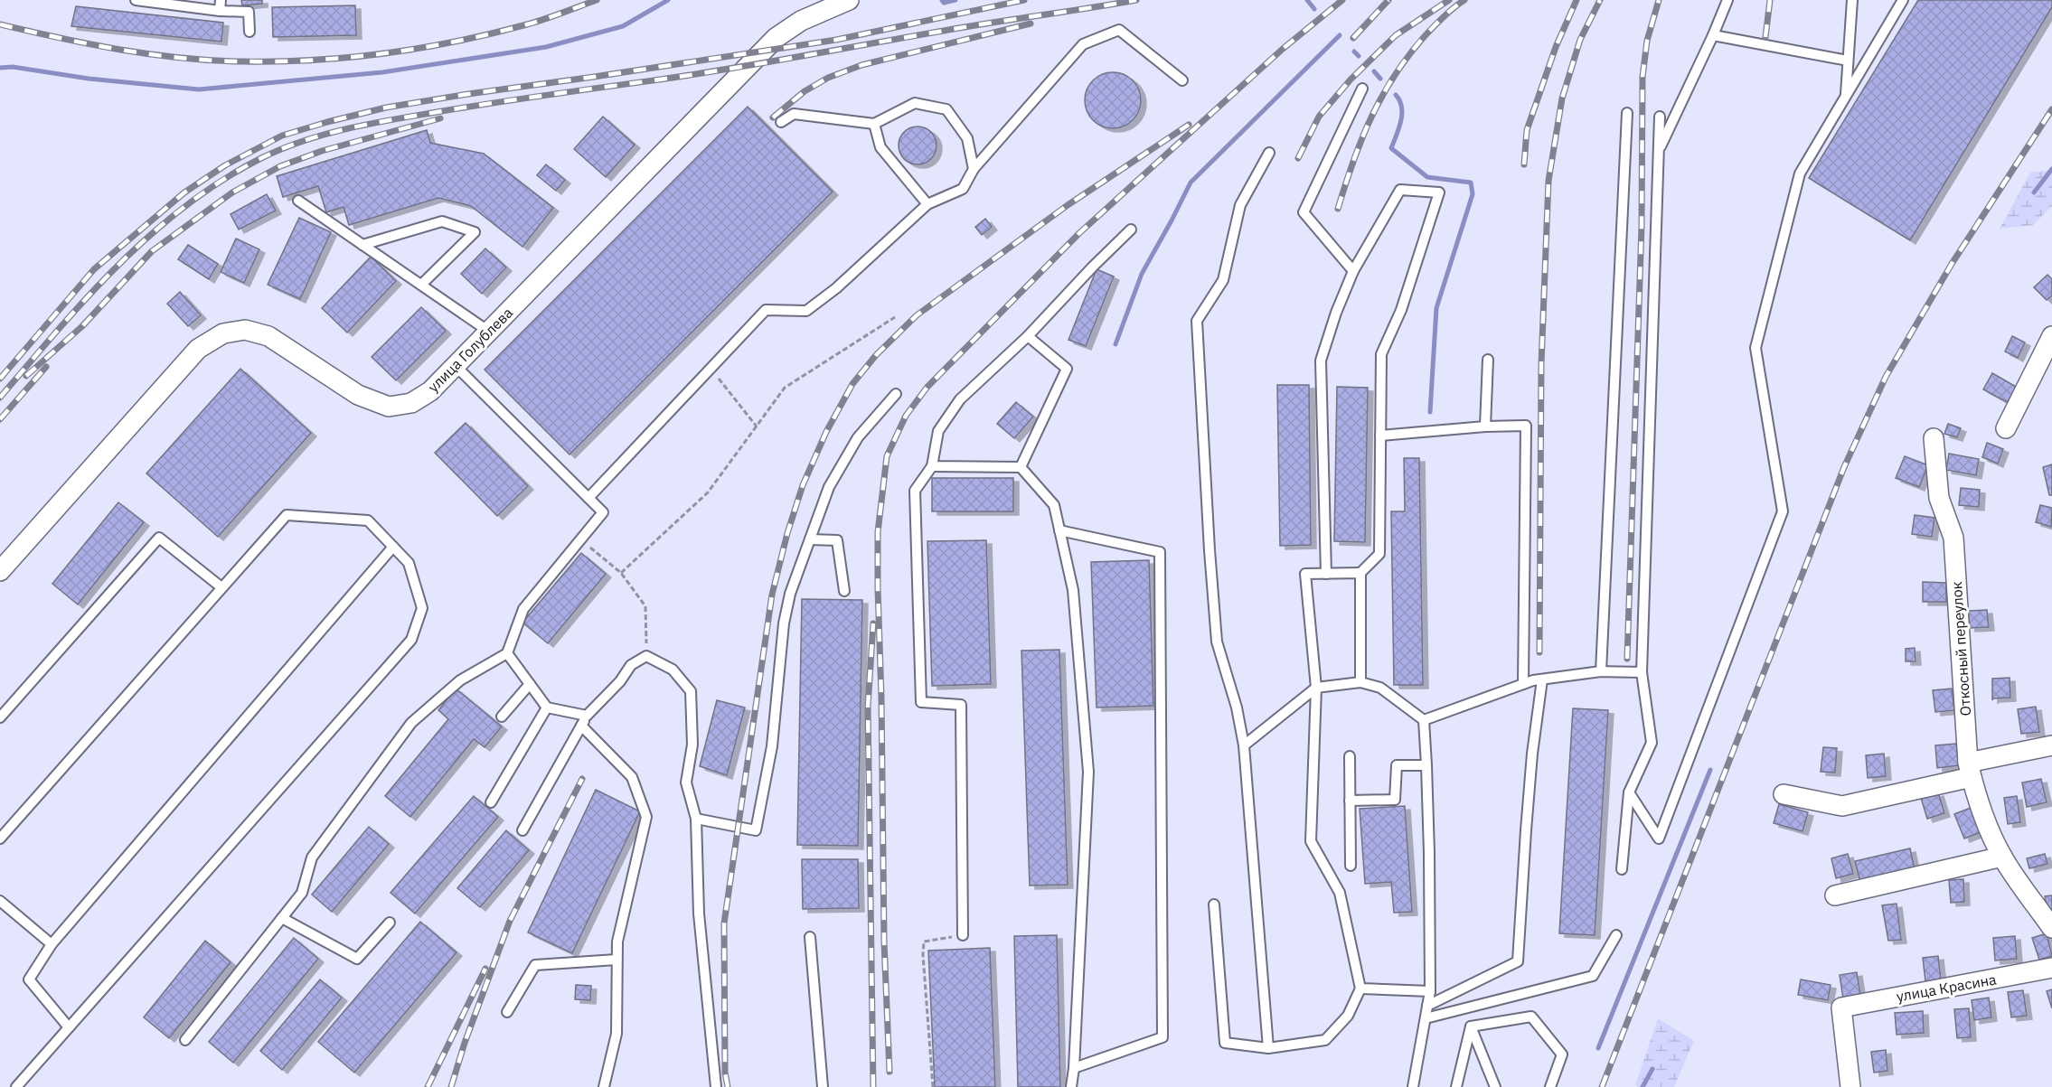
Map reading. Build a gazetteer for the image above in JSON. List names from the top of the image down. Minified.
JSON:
{"streets":{"street":["улица Голублева","Откосный переулок","улица Красина"]}}
